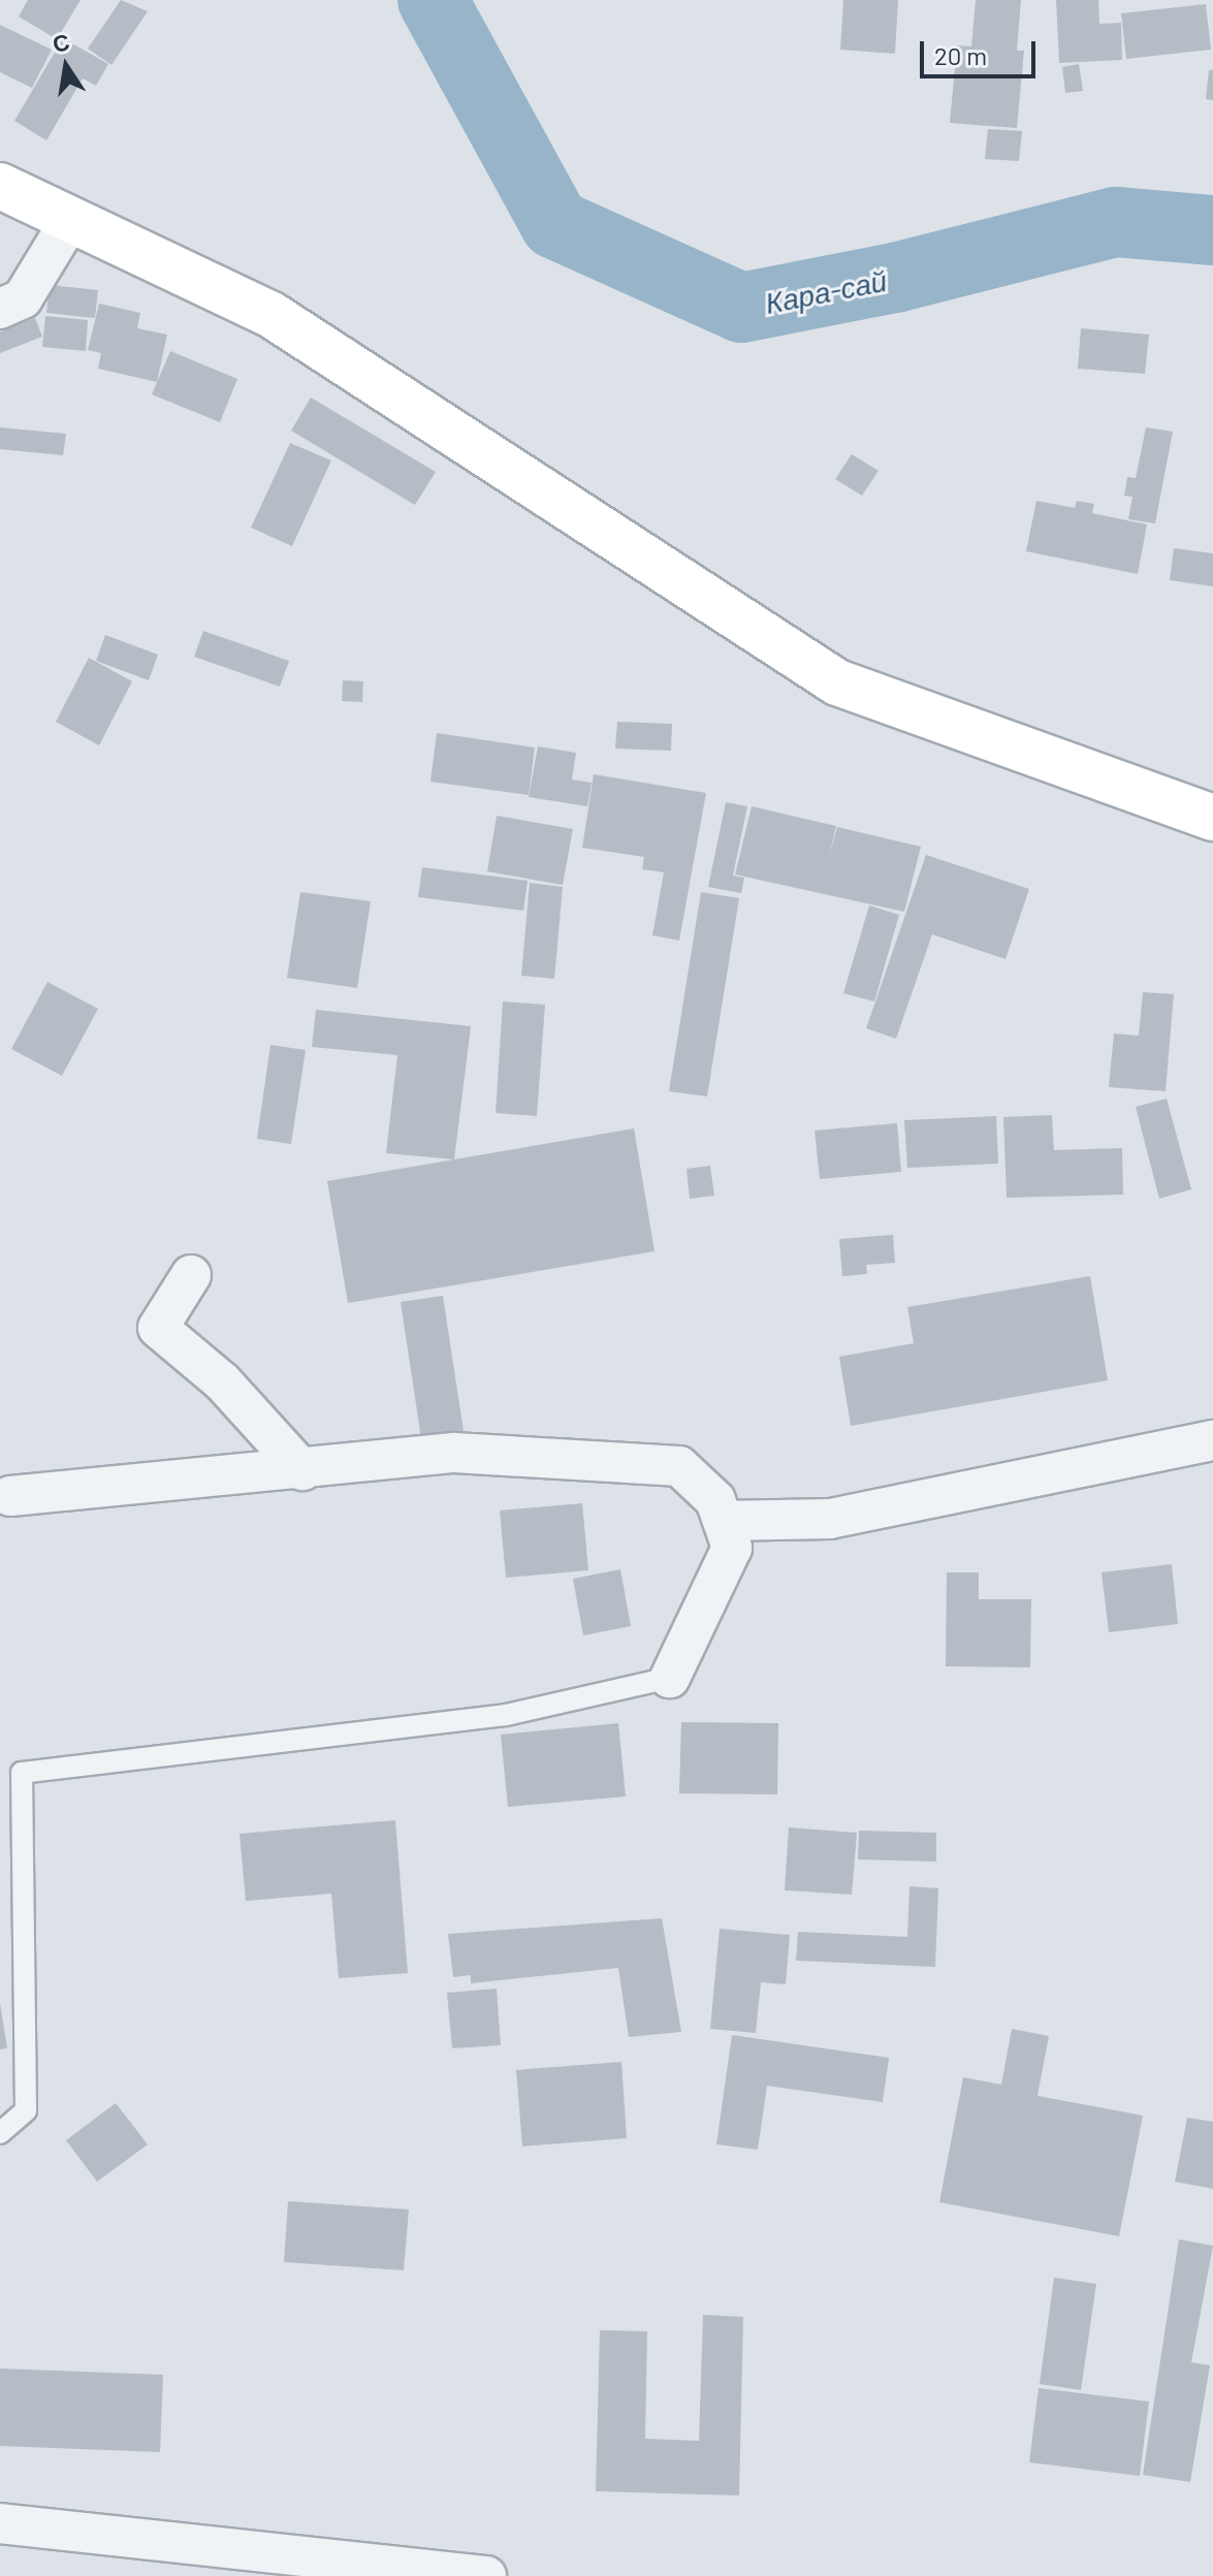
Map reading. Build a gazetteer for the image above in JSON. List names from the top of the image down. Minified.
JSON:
{"water":["Кара-сай"],"scale_bar":"20 m","north":"top"}
